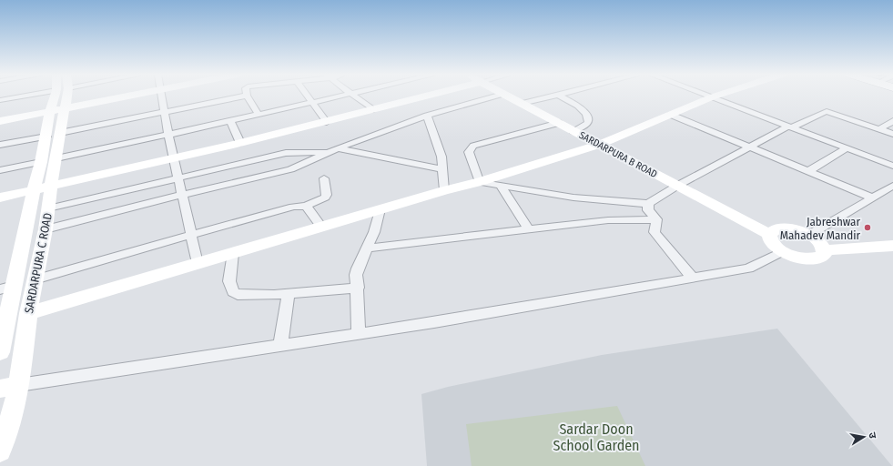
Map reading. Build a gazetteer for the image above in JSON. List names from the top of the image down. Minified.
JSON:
{"streets":{"street":["SARDARPURA B ROAD","SARDARPURA C ROAD"]},"parks":["Sardar Doon School Garden"],"places":["Jabreshwar Mahadev Mandir"],"north":"right"}
